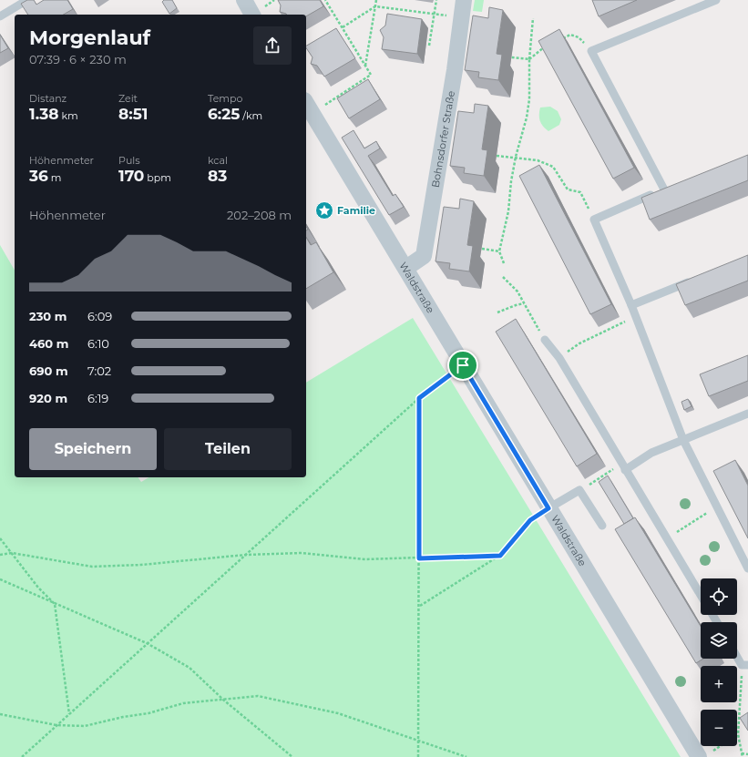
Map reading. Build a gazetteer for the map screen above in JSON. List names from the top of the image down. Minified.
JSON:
{"streets":{"street":["Bohnsdorfer Straße","Waldstraße"]},"crossings":[["Bohnsdorfer Straße","Waldstraße"]],"places":{"place":["Familie"]},"page":{"heading":["Morgenlauf","07:39 · 6 × 230 m"],"stats":[["Distanz","1.38 km"],["Zeit","8:51"],["Tempo","6:25 /km"],["Höhenmeter","36 m"],["Puls","170 bpm"],["kcal","83"]],"chart":["Höhenmeter","202–208 m"],"list":[{"name":"230 m","note":"6:09"},{"name":"460 m","note":"6:10"},{"name":"690 m","note":"7:02"},{"name":"920 m","note":"6:19"}],"buttons":["Speichern","Teilen"],"map_buttons":["+","−"]}}
